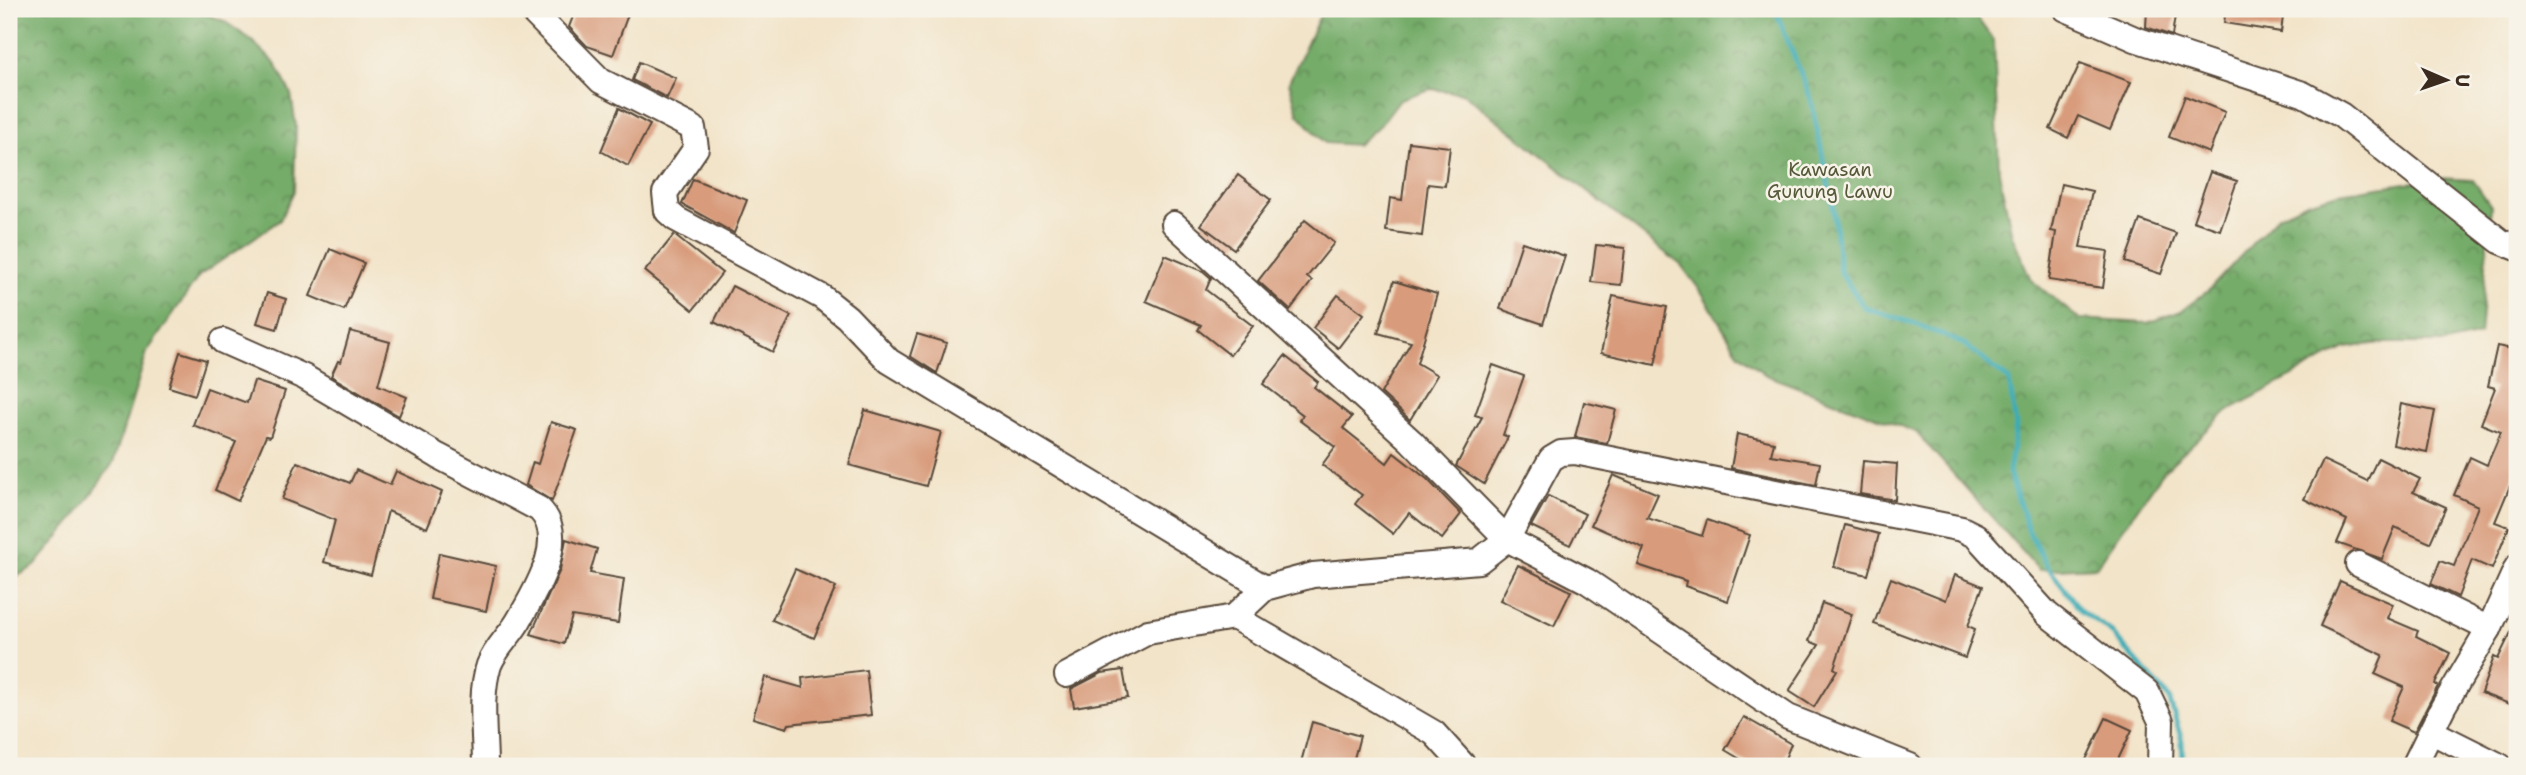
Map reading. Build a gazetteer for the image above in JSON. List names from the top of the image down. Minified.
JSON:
{"parks":["Kawasan Gunung Lawu"],"north":"right"}
